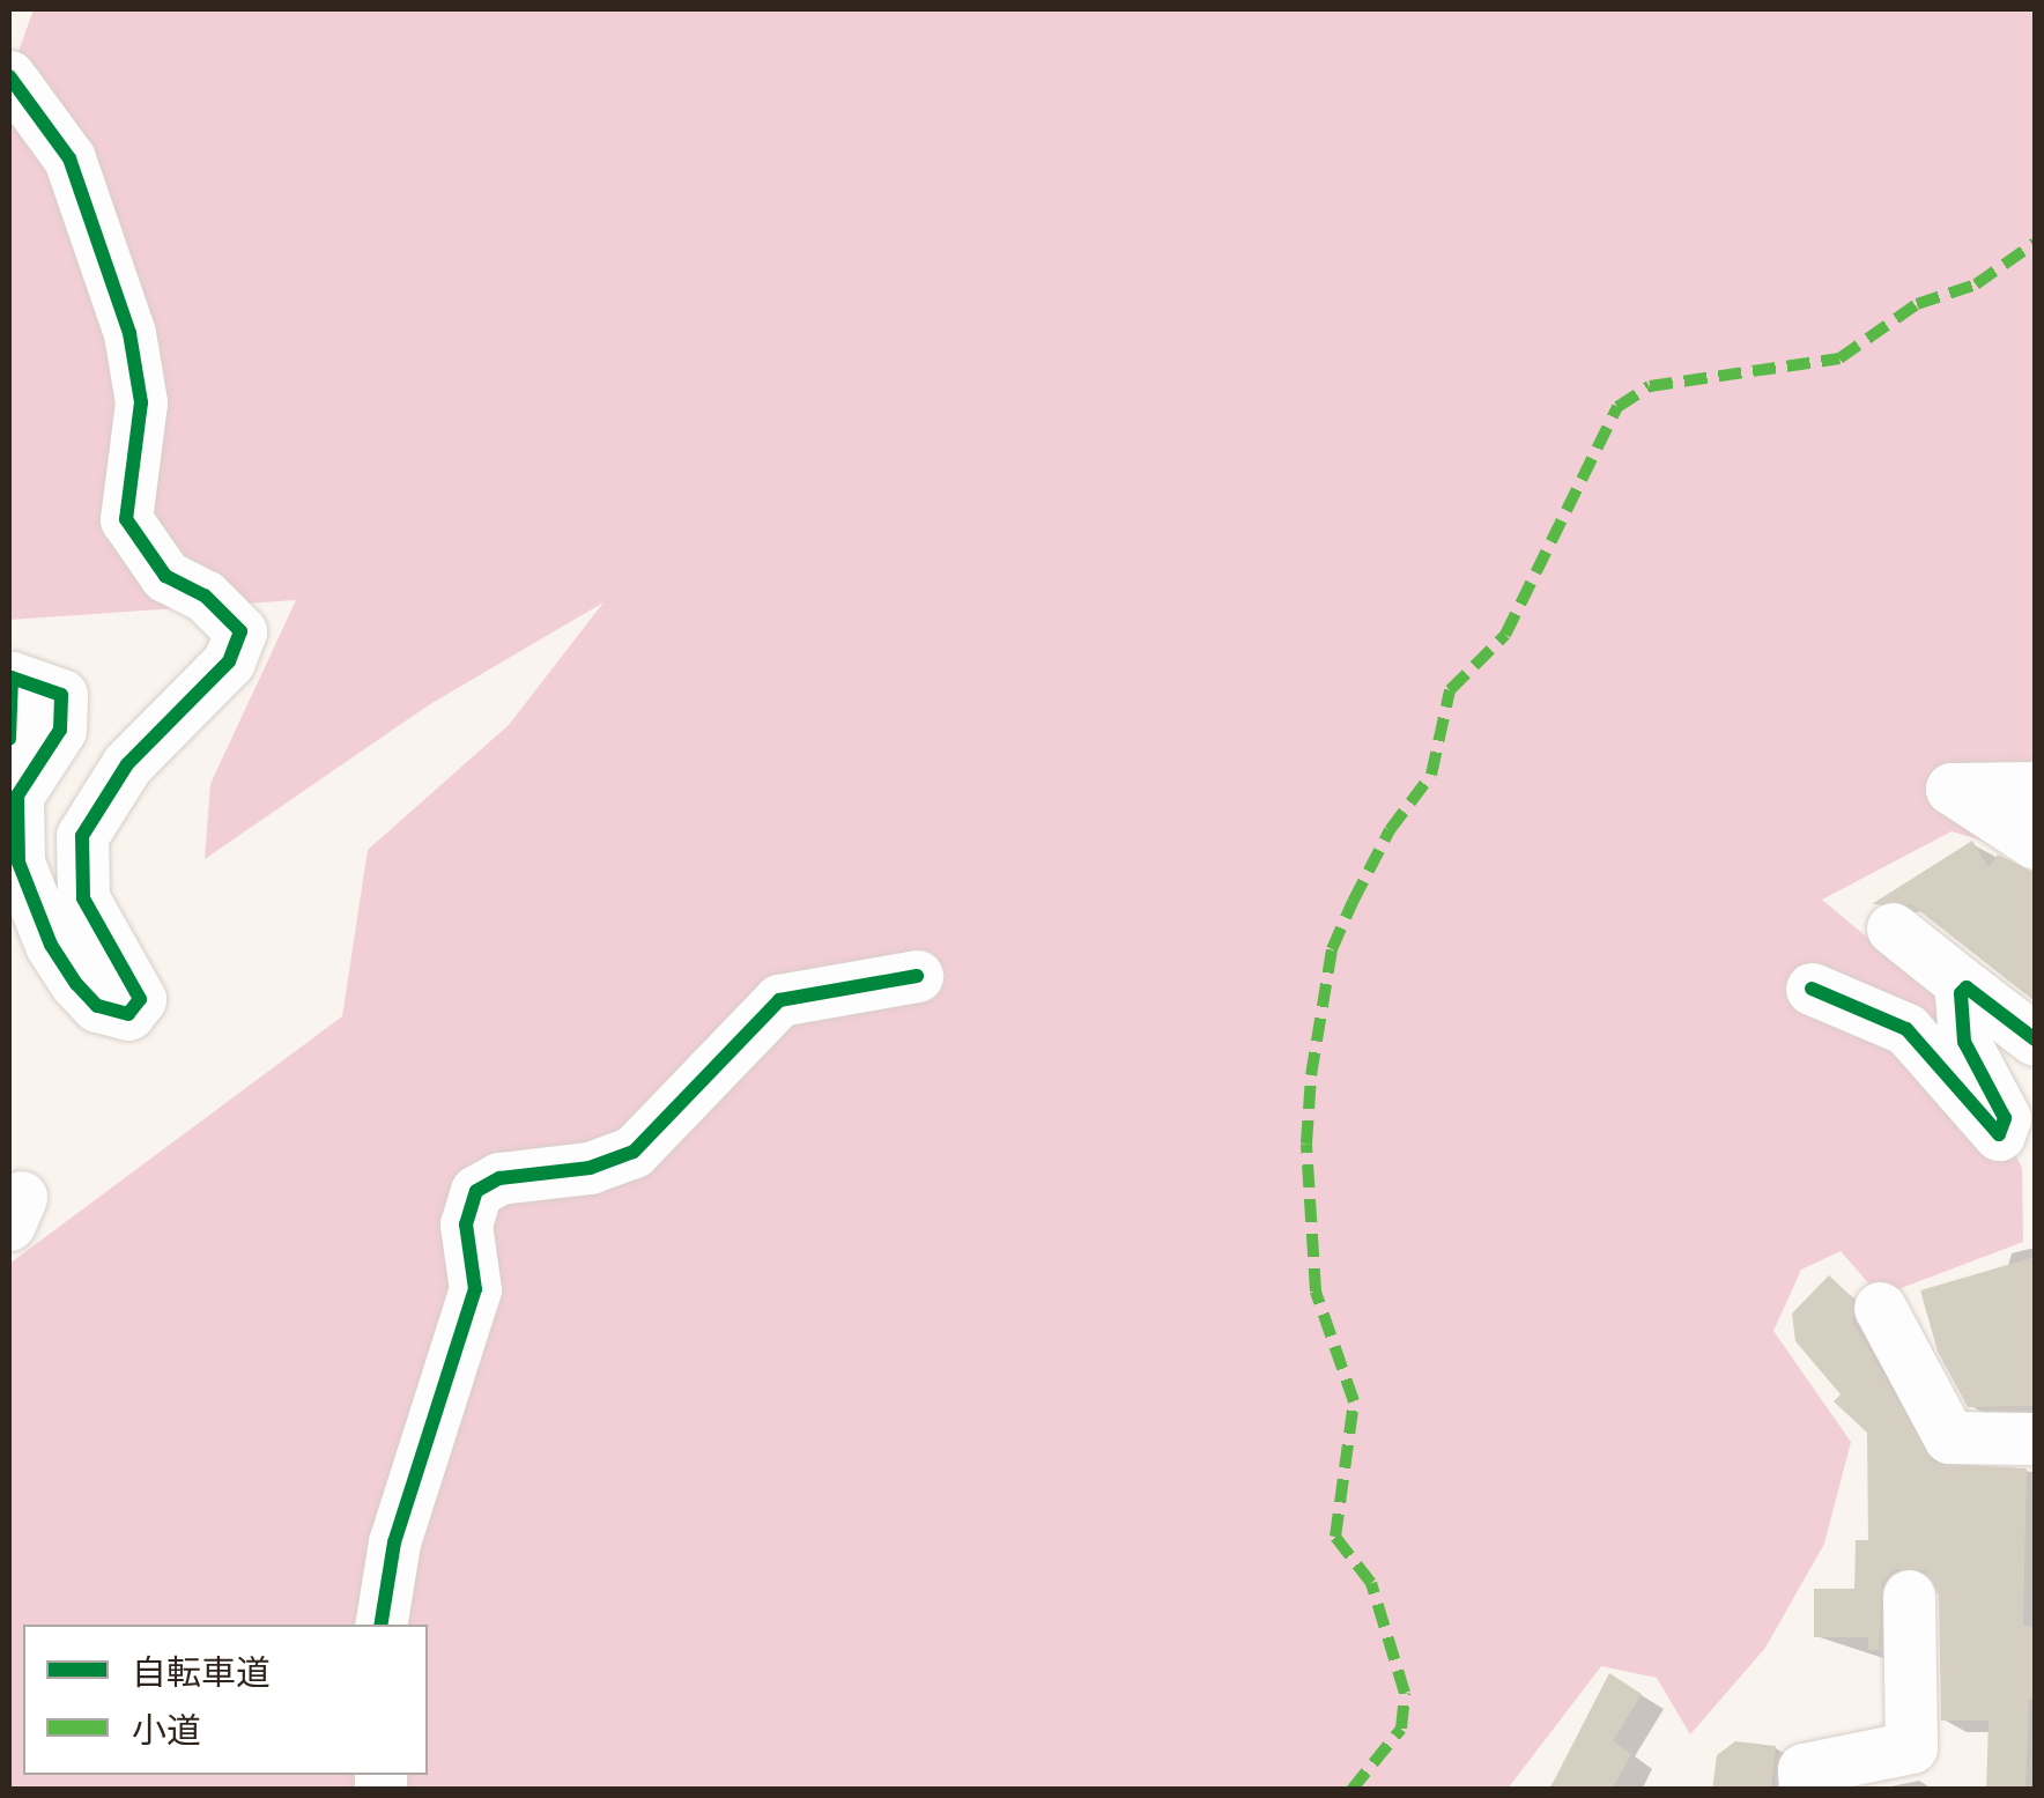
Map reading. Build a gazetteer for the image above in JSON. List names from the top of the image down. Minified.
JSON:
{"legend":["自転車道","小道"]}
